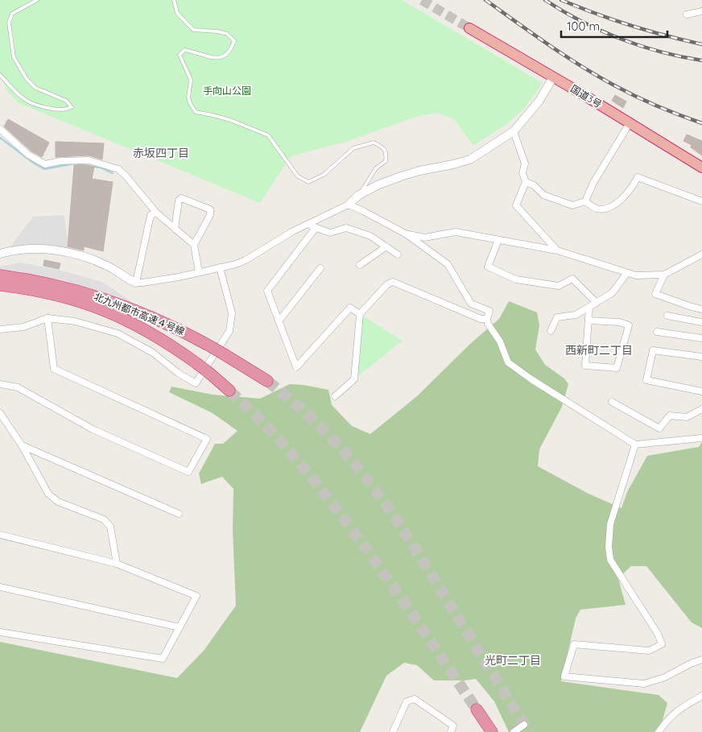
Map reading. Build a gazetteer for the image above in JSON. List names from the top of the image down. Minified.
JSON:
{"streets":{"highway":["国道3号","北九州都市高速４号線"]},"districts":["赤坂四丁目","西新町二丁目","光町二丁目"],"parks":["手向山公園"],"scale_bar":"100 m"}
